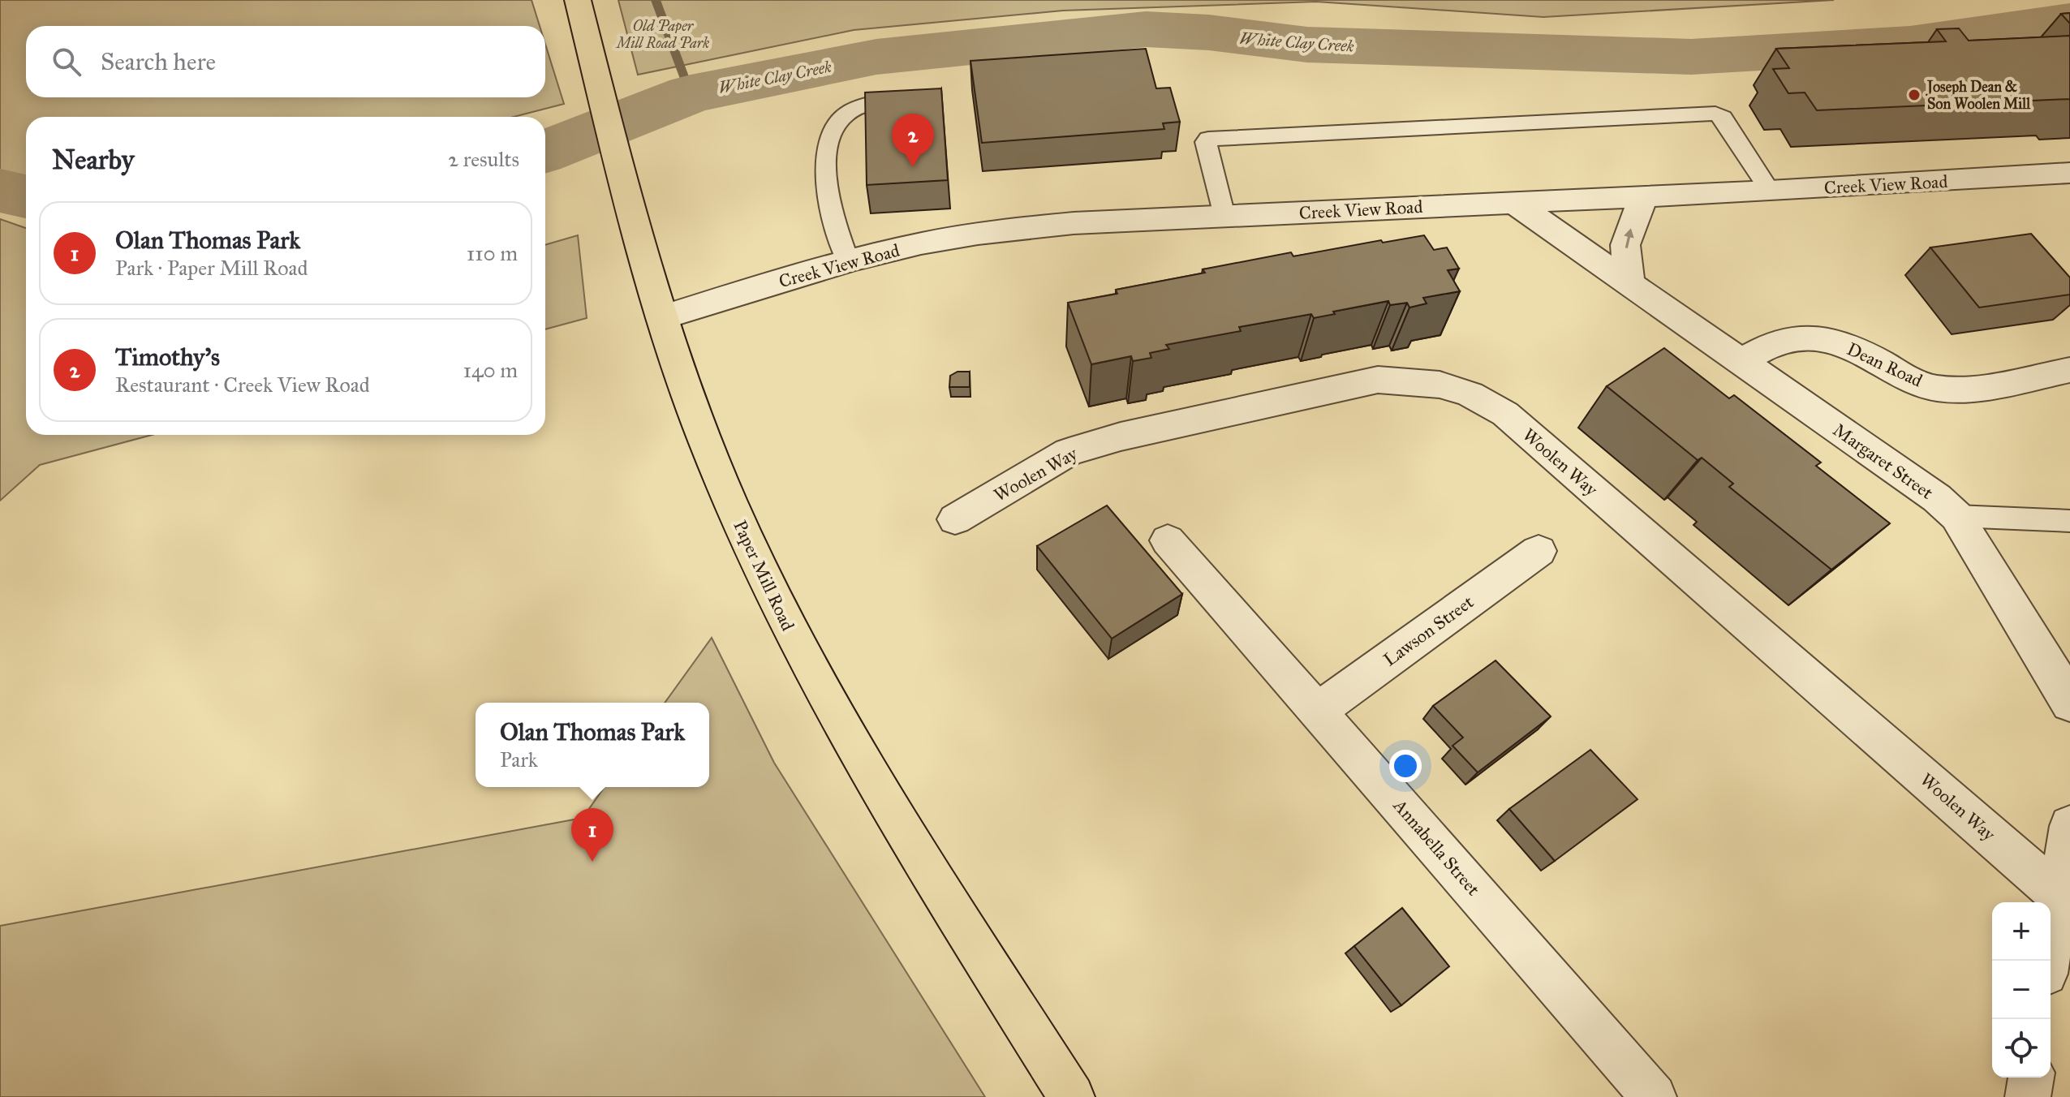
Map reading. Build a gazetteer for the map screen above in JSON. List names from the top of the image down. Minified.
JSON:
{"streets":{"main road":["Paper Mill Road"],"street":["Creek View Road","Dean Road","Margaret Street","Woolen Way","Lawson Street","Annabella Street"]},"crossings":[["Creek View Road","Margaret Street"],["Creek View Road","Paper Mill Road"],["Dean Road","Margaret Street"],["Lawson Street","Annabella Street"]],"water":["White Clay Creek"],"parks":["Old Paper Mill Road Park"],"places":["Joseph Dean & Son Woolen Mill"],"page":{"search":"Search here","pins":["2","1"],"heading":["Nearby","2 results"],"list":[{"mark":"1","name":"Olan Thomas Park","note":"Park · Paper Mill Road","value":"110 m"},{"mark":"2","name":"Timothy's","note":"Restaurant · Creek View Road","value":"140 m"}],"popup":["Olan Thomas Park","Park"],"map_buttons":["+","−"]}}
